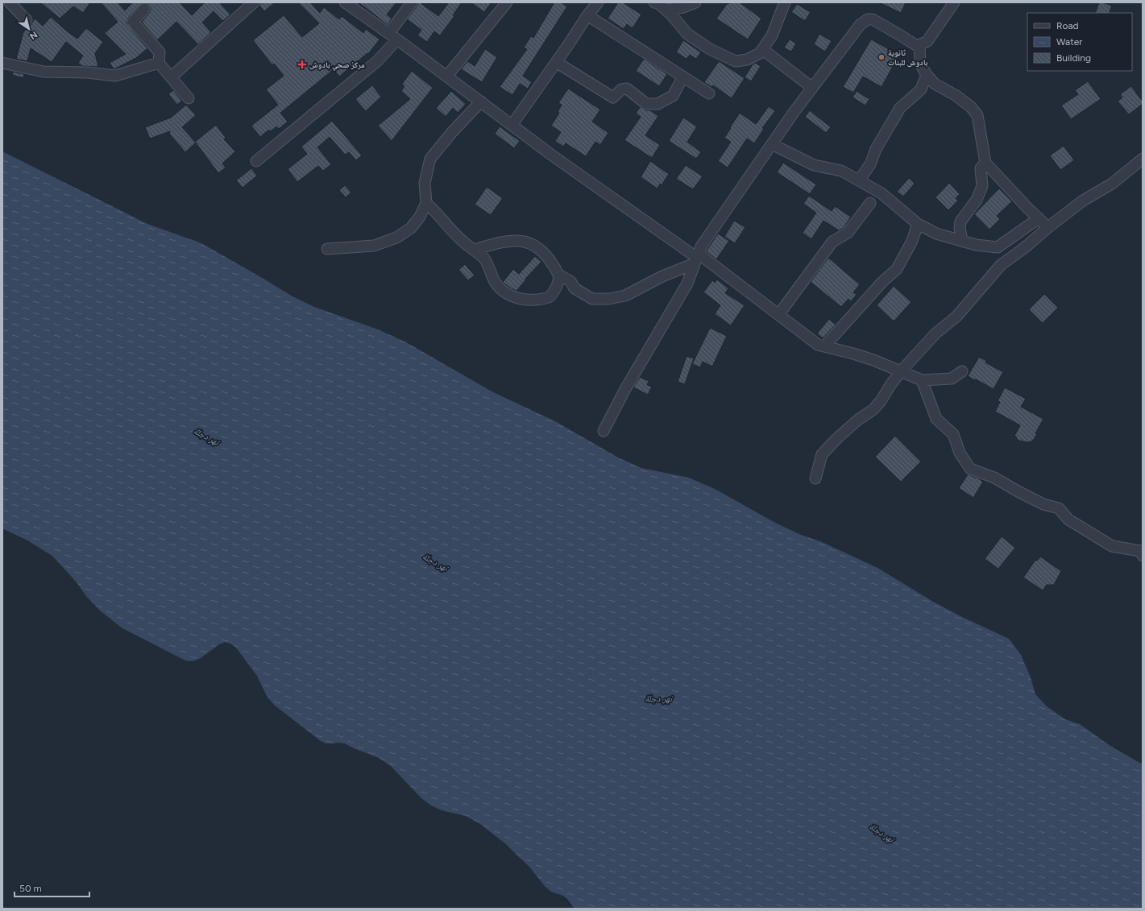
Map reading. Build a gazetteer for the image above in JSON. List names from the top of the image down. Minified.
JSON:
{"water":["نهر دجلة"],"places":{"other":["ثانوية بادوش للبنات"],"health":["مركز صحي بادوش"]},"legend":["Road","Water","Building"],"scale_bar":"50 m","north":"bottom right"}
